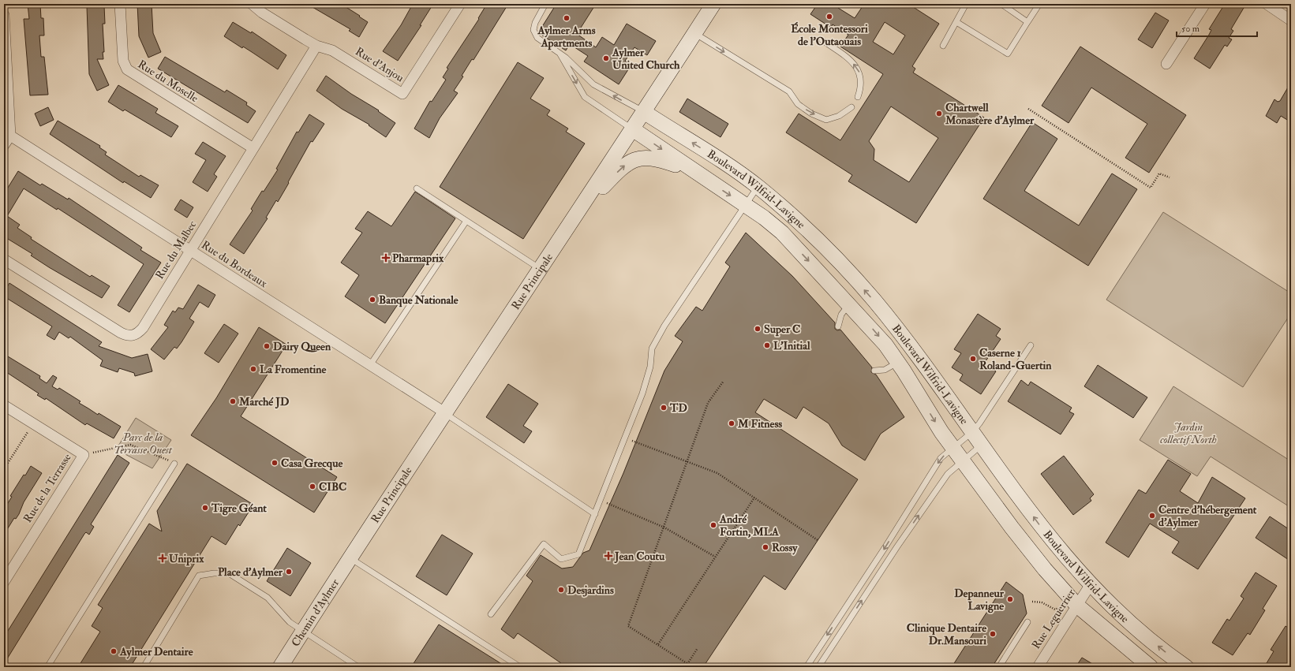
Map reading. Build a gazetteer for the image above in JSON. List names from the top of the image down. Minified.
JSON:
{"streets":{"main road":["Boulevard Wilfrid-Lavigne","Rue Principale","Chemin d'Aylmer"],"street":["Rue d'Anjou","Rue du Moselle","Rue du Malbec","Rue du Bordeaux","Rue de la Terrasse","Rue Leguerrier"]},"crossings":[["Rue d'Anjou","Rue du Malbec"],["Rue du Moselle","Rue du Malbec"],["Boulevard Wilfrid-Lavigne","Rue Principale"],["Boulevard Wilfrid-Lavigne","Rue Leguerrier"],["Rue du Malbec","Rue du Bordeaux"],["Rue du Bordeaux","Rue Principale"],["Rue Principale","Chemin d'Aylmer"]],"parks":["Jardin collectif North","Parc de la Terrasse Ouest"],"places":{"other":["École Montessori de l'Outaouais","Aylmer Arms Apartments","Aylmer United Church","Chartwell Monastère d'Aylmer","Banque Nationale","Super C","L'Initial","Dairy Queen","Caserne 1 Roland-Guertin","La Fromentine","Marché JD","TD","M Fitness","Casa Grecque","CIBC","Tigre Géant","Centre d’hébergement d’Aylmer","André Fortin, MLA","Rossy","Place d'Aylmer","Desjardins","Depanneur Lavigne","Clinique Dentaire Dr.Mansouri","Aylmer Dentaire"],"health":["Pharmaprix","Jean Coutu","Uniprix"]},"scale_bar":"50 m"}
